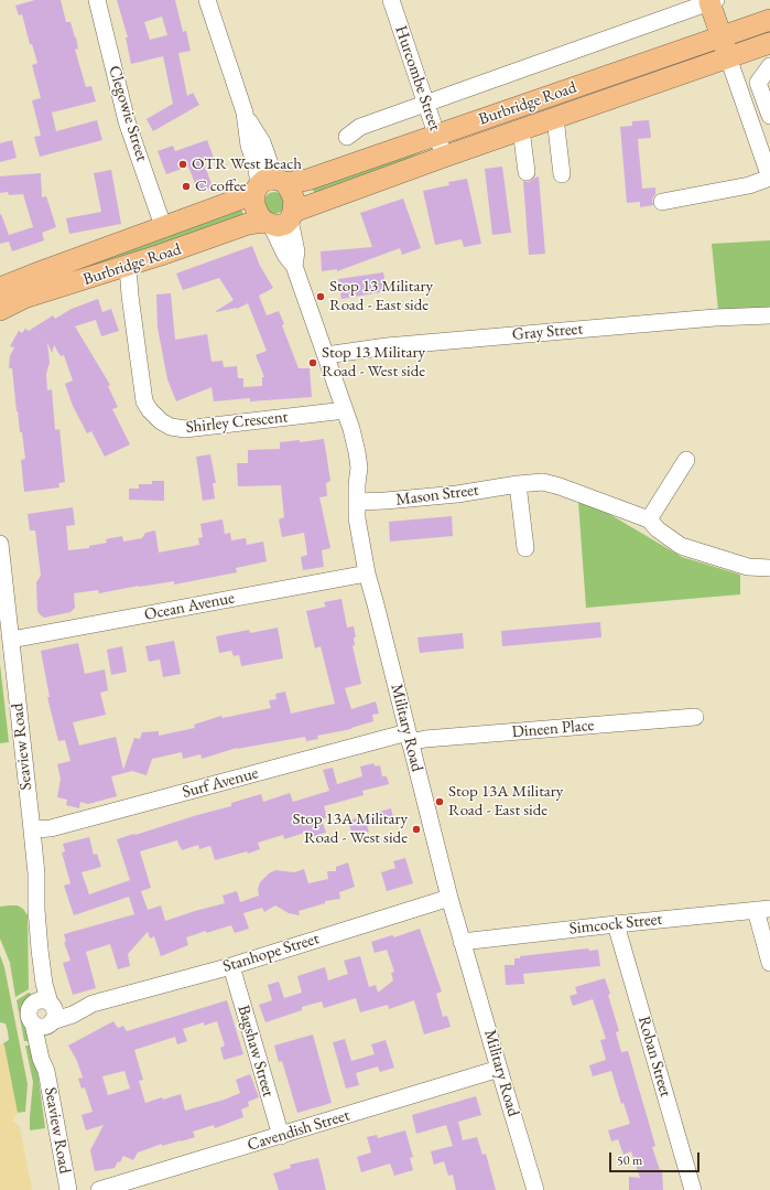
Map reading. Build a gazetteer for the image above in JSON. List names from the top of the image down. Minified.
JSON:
{"streets":{"main road":["Burbridge Road"],"street":["Hurcombe Street","Clegowie Street","Gray Street","Shirley Crescent","Mason Street","Ocean Avenue","Military Road","Dineen Place","Seaview Road","Surf Avenue","Simcock Street","Stanhope Street","Bagshaw Street","Roban Street","Cavendish Street"]},"crossings":[["Hurcombe Street","Burbridge Road"],["Burbridge Road","Clegowie Street"],["Burbridge Road","Shirley Crescent"],["Burbridge Road","Military Road"],["Gray Street","Military Road"],["Shirley Crescent","Military Road"],["Mason Street","Military Road"],["Ocean Avenue","Military Road"],["Ocean Avenue","Seaview Road"],["Military Road","Dineen Place"],["Military Road","Surf Avenue"],["Military Road","Simcock Street"],["Military Road","Stanhope Street"],["Military Road","Cavendish Street"],["Dineen Place","Surf Avenue"],["Seaview Road","Surf Avenue"],["Seaview Road","Stanhope Street"],["Simcock Street","Roban Street"],["Stanhope Street","Bagshaw Street"],["Bagshaw Street","Cavendish Street"]],"places":["OTR West Beach","C coffee","Stop 13 Military Road - East side","Stop 13 Military Road - West side","Stop 13A Military Road - East side","Stop 13A Military Road - West side"],"scale_bar":"50 m"}
